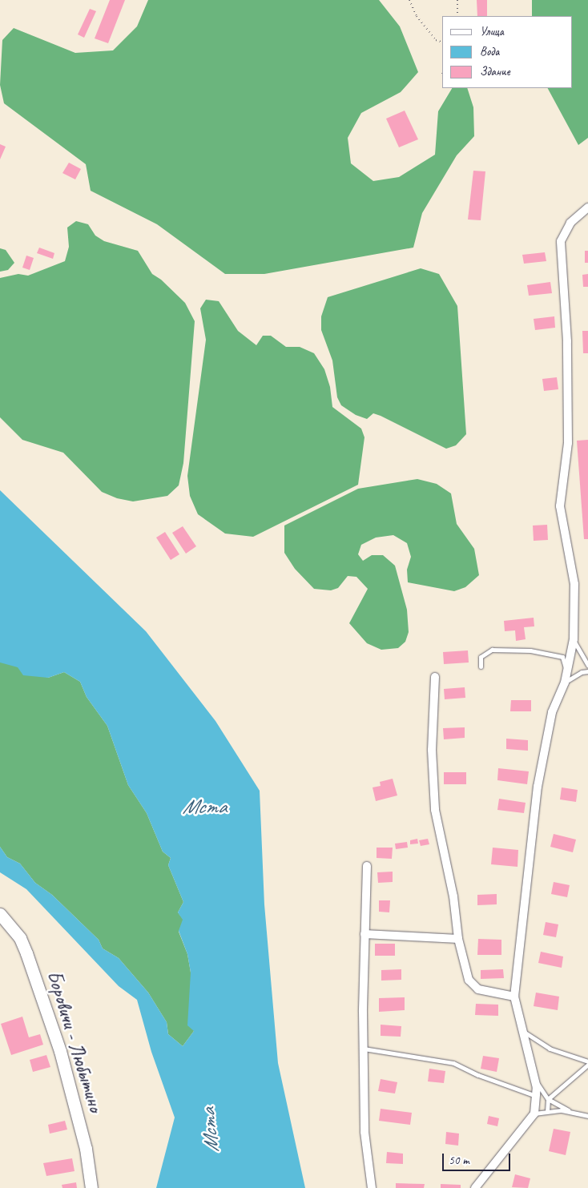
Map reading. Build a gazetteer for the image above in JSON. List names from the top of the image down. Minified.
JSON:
{"streets":{"main road":["Боровичи - Любытино"]},"water":["Мста"],"legend":["Улица","Вода","Здание"],"scale_bar":"50 m"}
